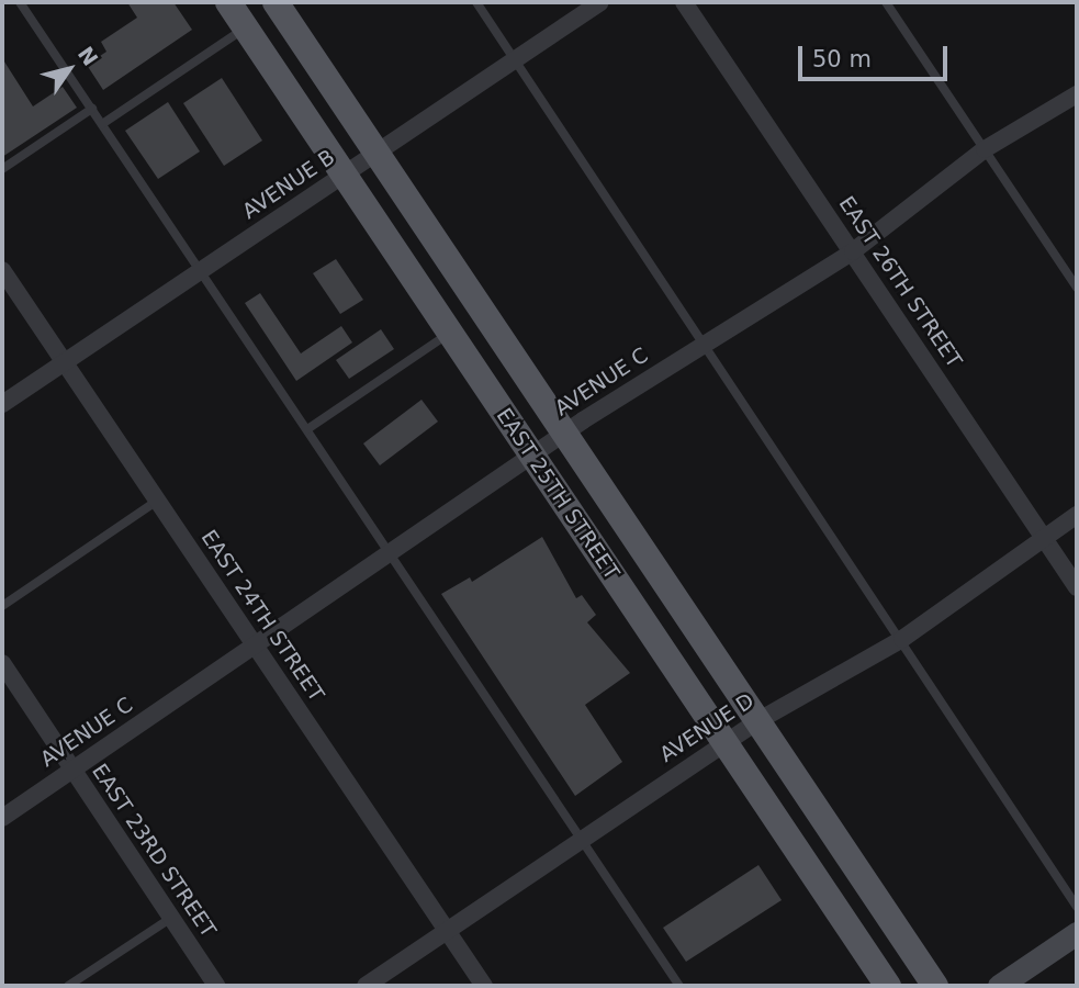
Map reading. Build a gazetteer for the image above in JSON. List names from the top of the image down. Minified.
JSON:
{"streets":{"main road":["EAST 25TH STREET"],"street":["AVENUE B","EAST 26TH STREET","AVENUE C","EAST 24TH STREET","AVENUE D","EAST 23RD STREET"]},"crossings":[["AVENUE B","EAST 25TH STREET"],["AVENUE B","EAST 24TH STREET"],["EAST 26TH STREET","AVENUE C"],["EAST 26TH STREET","AVENUE D"],["AVENUE C","EAST 25TH STREET"],["AVENUE C","EAST 24TH STREET"],["AVENUE C","EAST 23RD STREET"],["EAST 25TH STREET","AVENUE D"],["EAST 24TH STREET","AVENUE D"]],"scale_bar":"50 m","north":"top right"}
